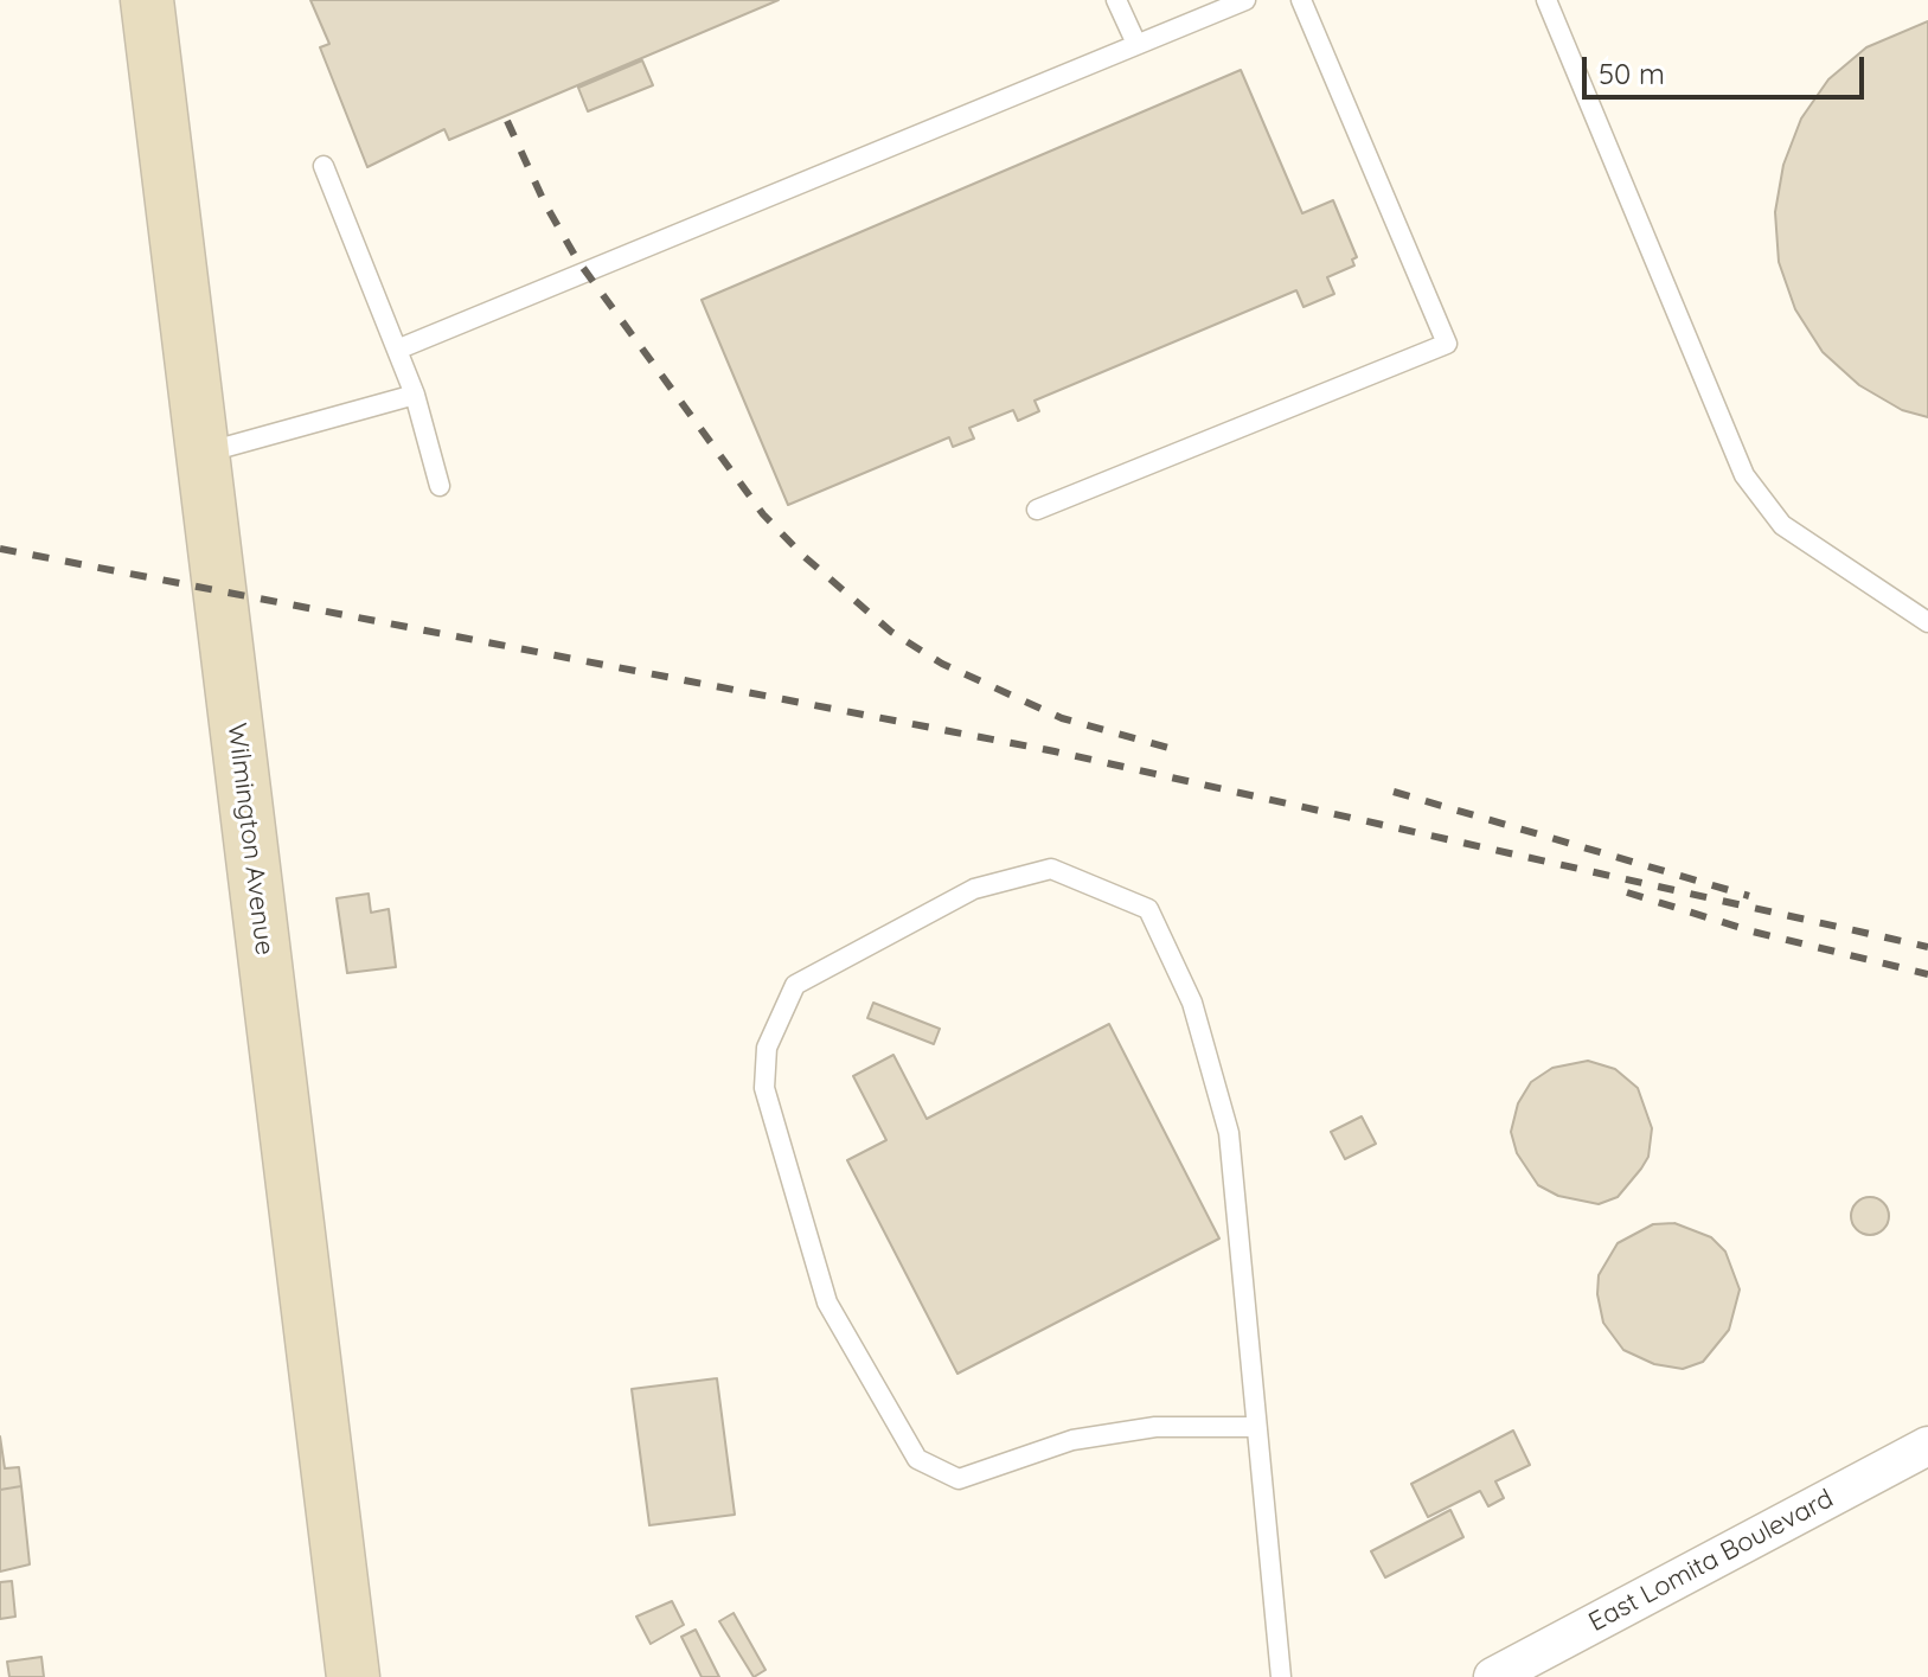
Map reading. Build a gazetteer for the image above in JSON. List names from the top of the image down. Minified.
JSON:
{"streets":{"main road":["Wilmington Avenue"],"street":["East Lomita Boulevard"]},"scale_bar":"50 m"}
